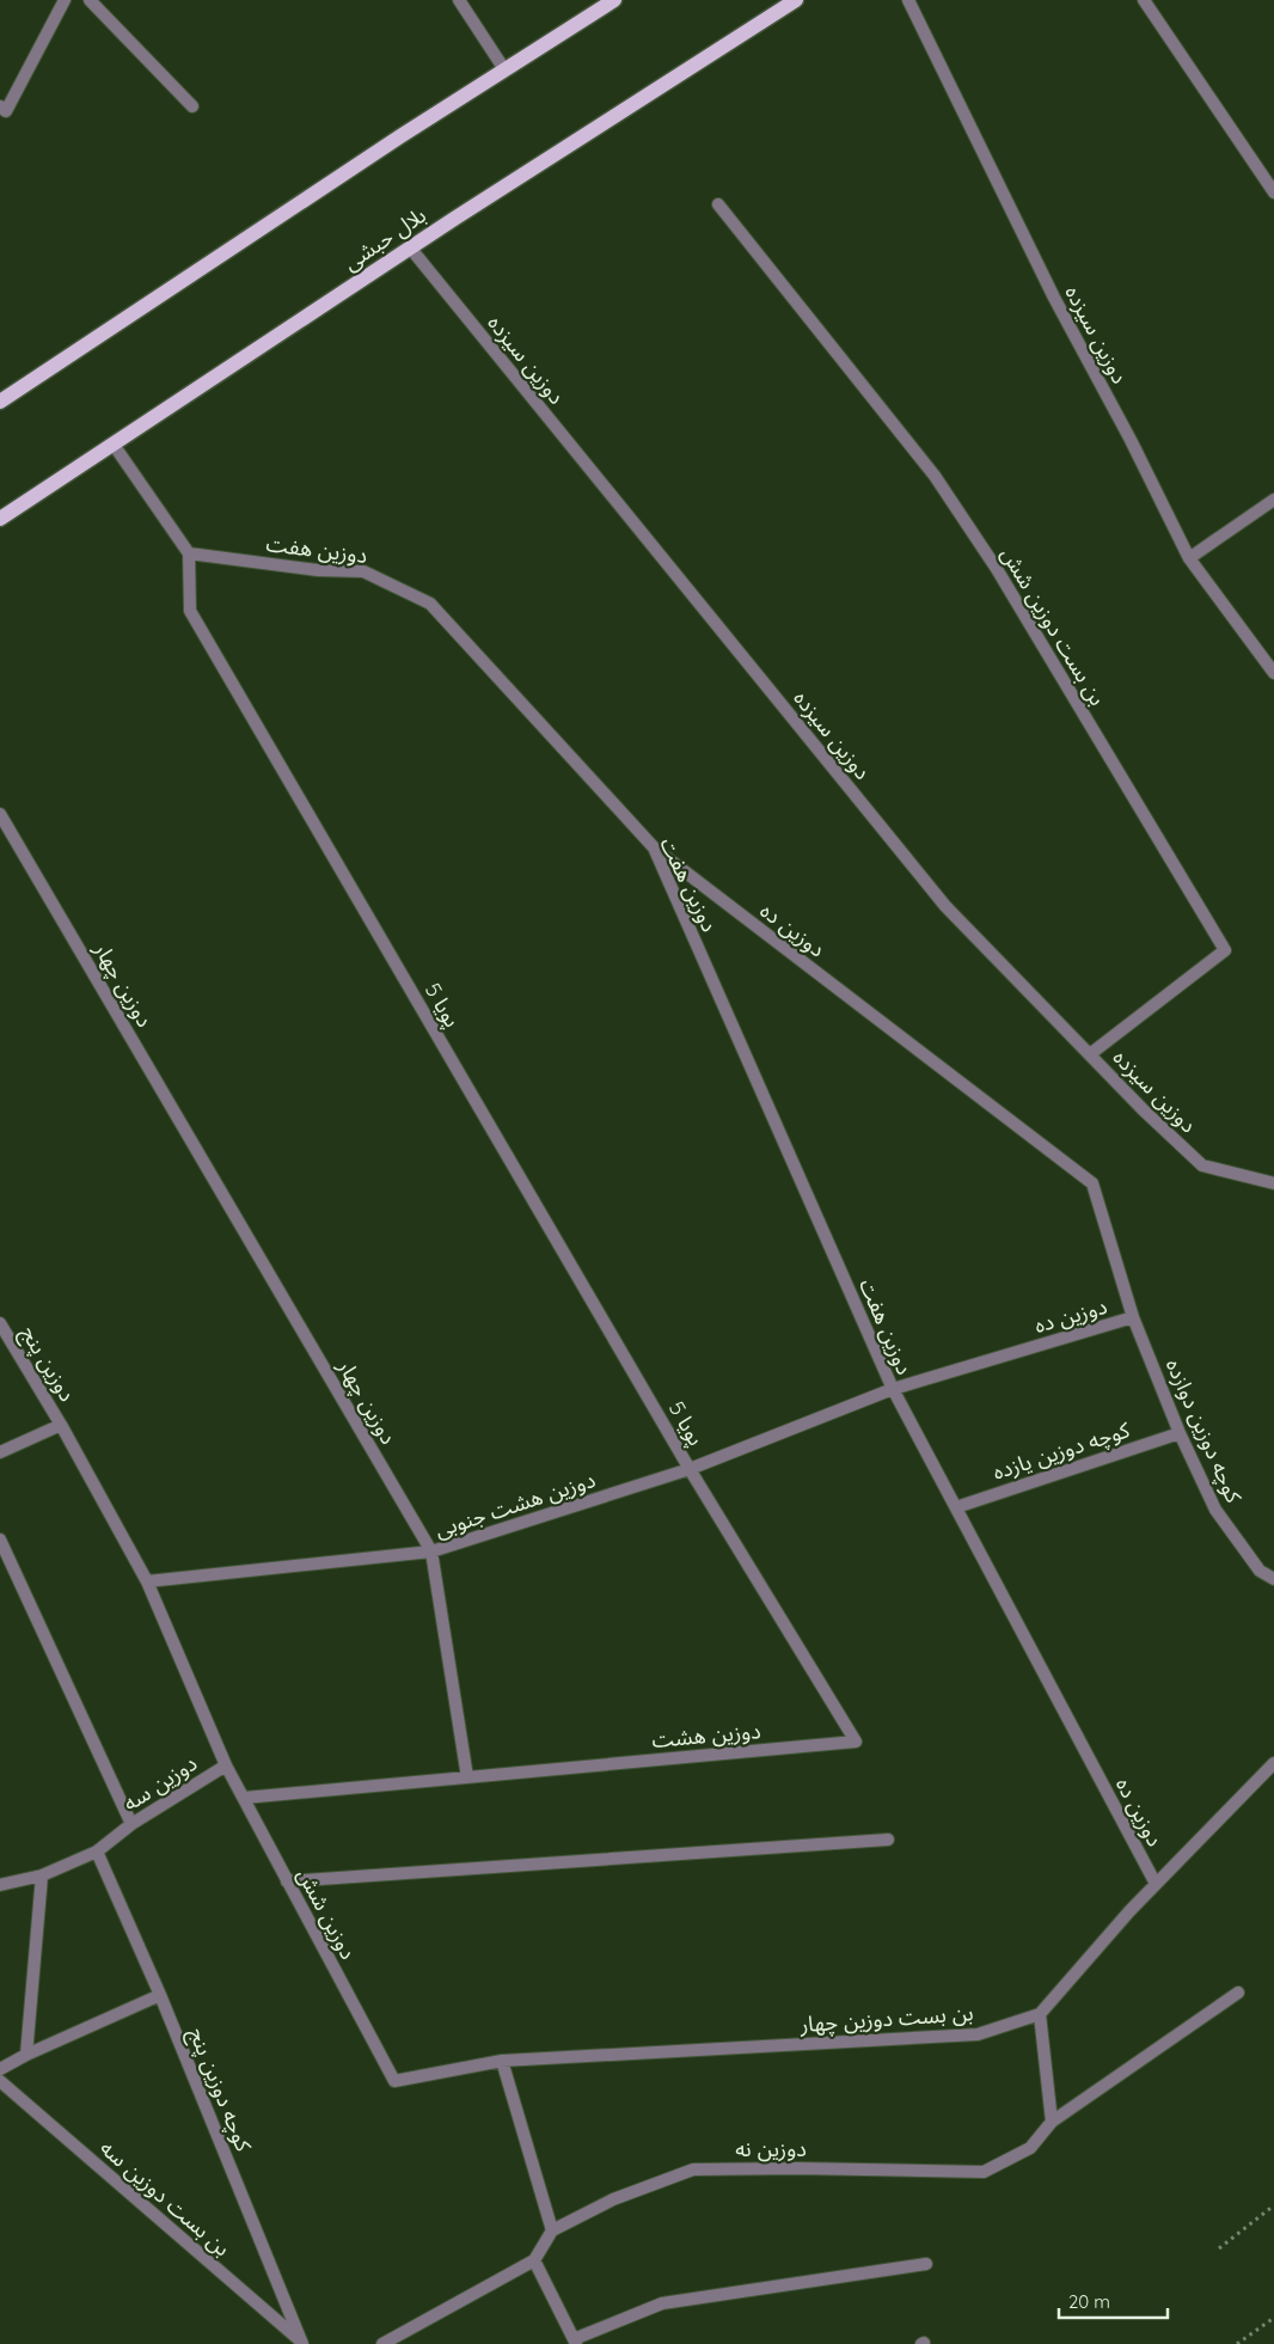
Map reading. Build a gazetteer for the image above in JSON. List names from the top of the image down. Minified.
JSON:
{"streets":{"main road":["بلال حبشی"],"street":["دوزین سیزده","دوزین هفت","بن بست دوزین شش","دوزین ده","دوزین چهار","پویا 5","دوزین پنج","کوچه دوزین دوازده","کوچه دوزین یازده","دوزین هشت جنوبی","دوزین هشت","دوزین سه","دوزین شش","بن بست دوزین چهار","کوچه دوزین پنج","دوزین نه","بن بست دوزین سه"]},"crossings":[["بلال حبشی","دوزین سیزده"],["دوزین سیزده","بن بست دوزین شش"],["دوزین هفت","دوزین ده"],["دوزین هفت","پویا 5"],["دوزین هفت","دوزین هشت جنوبی"],["دوزین هفت","دوزین هشت"],["دوزین ده","کوچه دوزین دوازده"],["دوزین ده","کوچه دوزین یازده"],["دوزین ده","بن بست دوزین چهار"],["دوزین چهار","دوزین هشت جنوبی"],["پویا 5","دوزین هشت جنوبی"],["پویا 5","دوزین هشت"],["کوچه دوزین دوازده","کوچه دوزین یازده"],["دوزین هشت جنوبی","دوزین هشت"],["دوزین هشت","دوزین شش"],["دوزین سه","دوزین شش"],["دوزین سه","کوچه دوزین پنج"],["دوزین شش","بن بست دوزین چهار"],["کوچه دوزین پنج","بن بست دوزین سه"]],"scale_bar":"20 m"}
